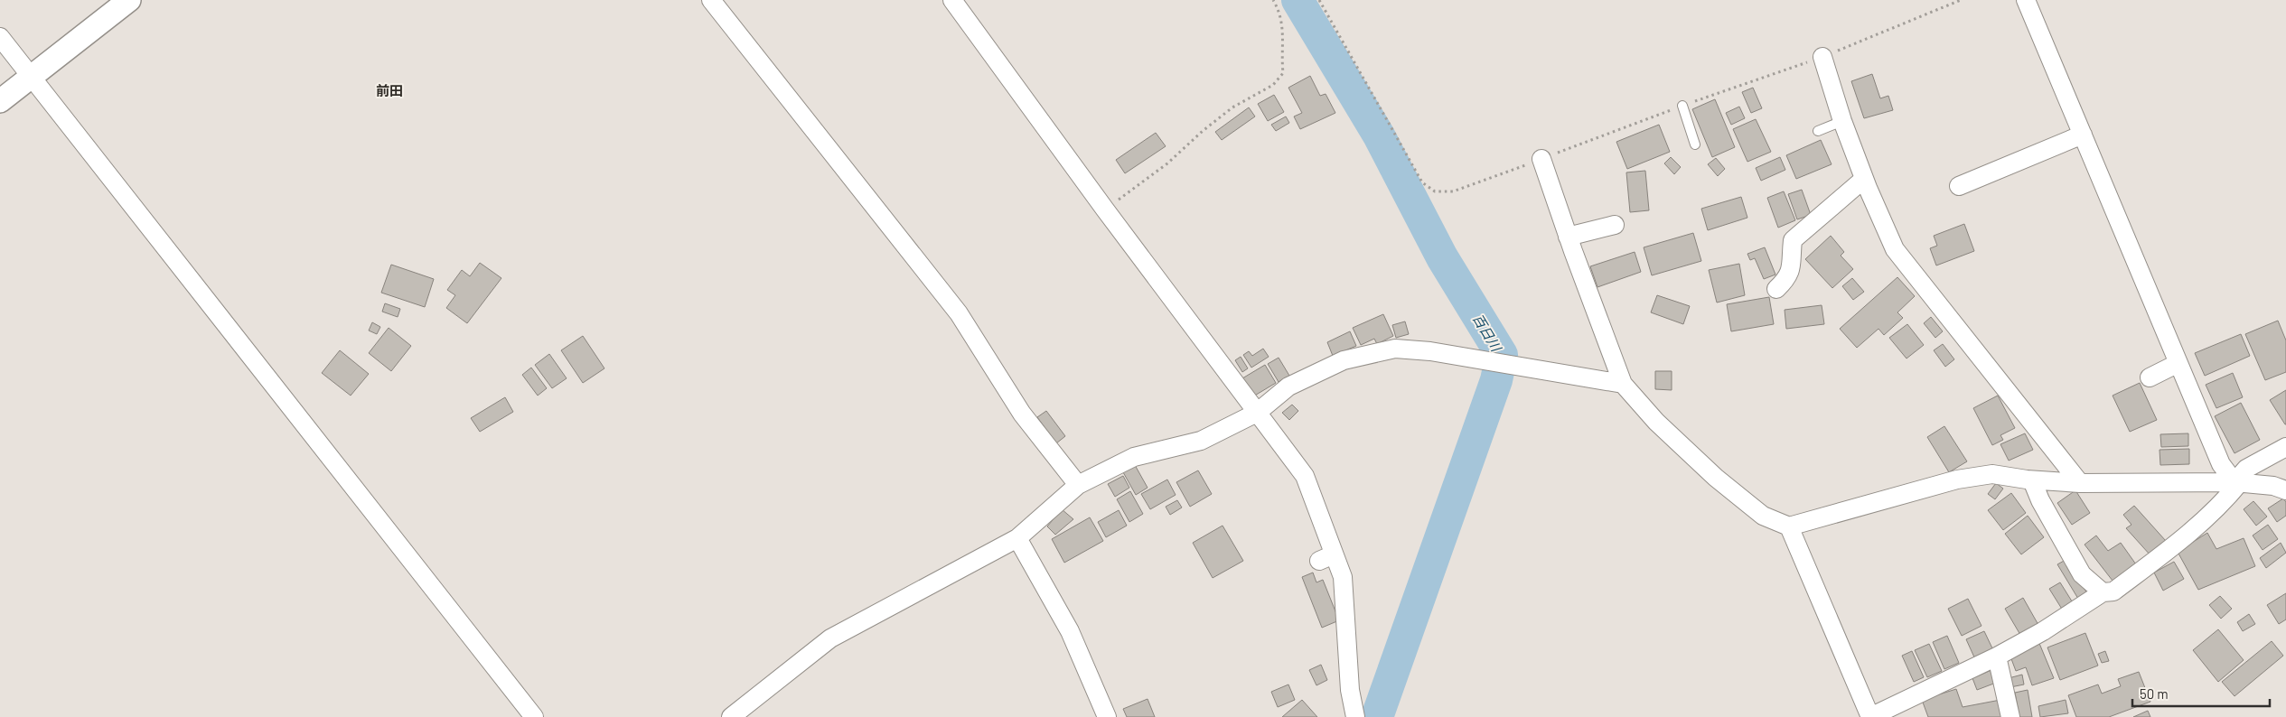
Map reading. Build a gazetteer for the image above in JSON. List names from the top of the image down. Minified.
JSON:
{"districts":["前田"],"water":["百日川"],"scale_bar":"50 m"}
